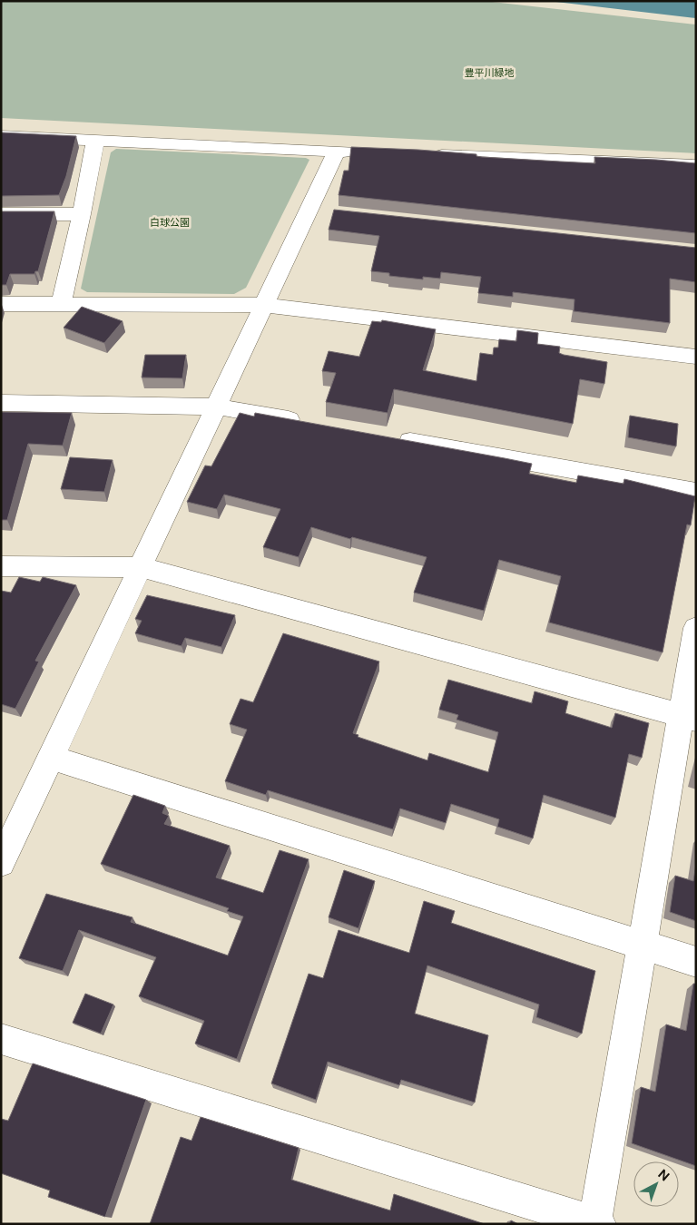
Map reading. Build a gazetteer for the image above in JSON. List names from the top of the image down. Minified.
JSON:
{"parks":["豊平川緑地","白球公園"],"north":"top right"}
